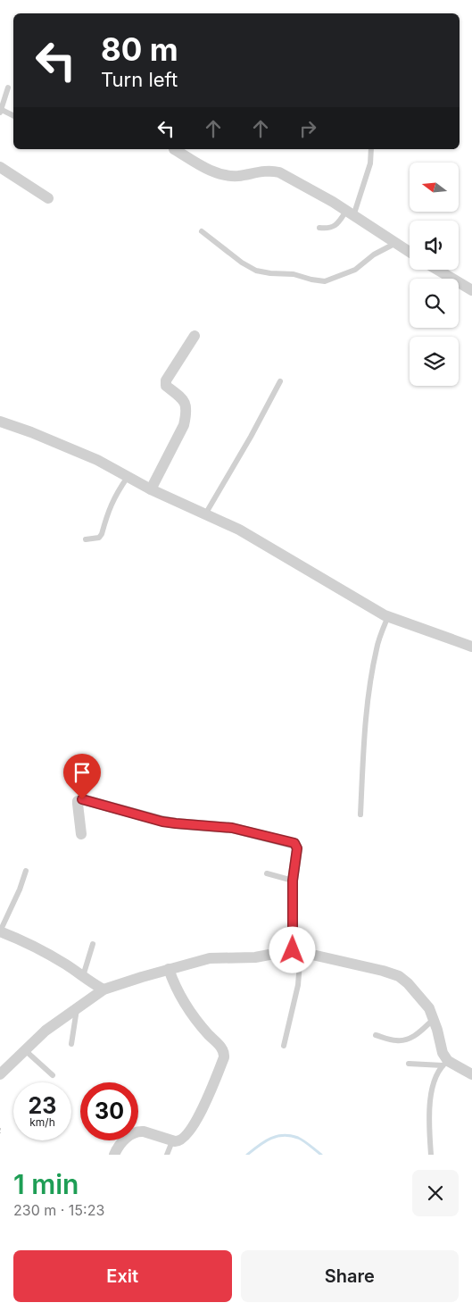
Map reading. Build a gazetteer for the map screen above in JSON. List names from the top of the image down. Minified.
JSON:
{"north":"left","page":{"turn":["80 m","Turn left"],"speed":"23 km/h","limit":"30","heading":["1 min","230 m · 15:23"],"buttons":["Exit","Share"]}}
